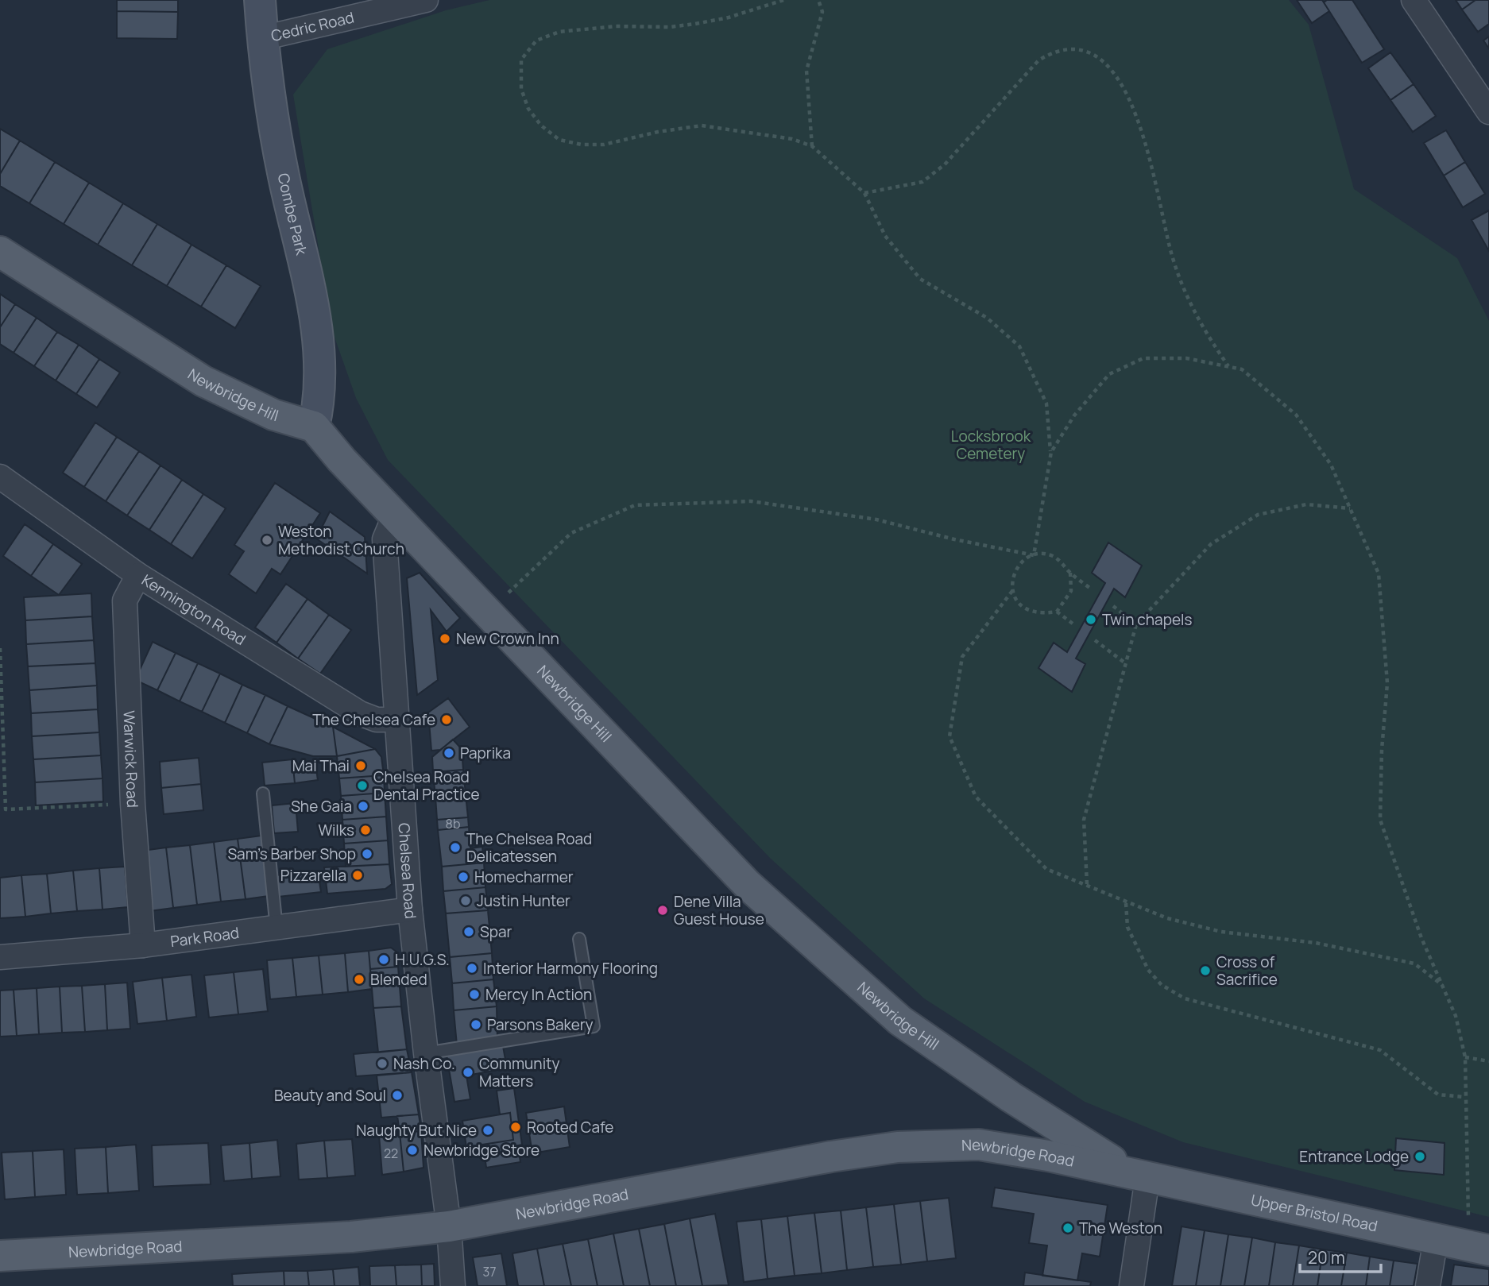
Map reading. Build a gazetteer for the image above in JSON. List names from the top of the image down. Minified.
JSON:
{"streets":{"main road":["Newbridge Hill","Newbridge Road","Upper Bristol Road"],"street":["Cedric Road","Combe Park","Kennington Road","Warwick Road","Chelsea Road","Park Road"]},"crossings":[["Cedric Road","Combe Park"],["Combe Park","Newbridge Hill"],["Newbridge Hill","Chelsea Road"],["Newbridge Hill","Newbridge Road"],["Newbridge Hill","Upper Bristol Road"],["Kennington Road","Warwick Road"],["Kennington Road","Chelsea Road"],["Warwick Road","Park Road"],["Chelsea Road","Park Road"],["Chelsea Road","Newbridge Road"],["Newbridge Road","Upper Bristol Road"]],"parks":["Locksbrook Cemetery"],"places":["Weston Methodist Church","Twin chapels","New Crown Inn","The Chelsea Cafe","Paprika","Mai Thai","Chelsea Road Dental Practice","She Gaia","Wilks","The Chelsea Road Delicatessen","Sam's Barber Shop","Pizzarella","Homecharmer","Justin Hunter","Dene Villa Guest House","Spar","H.U.G.S.","Interior Harmony Flooring","Cross of Sacrifice","Blended","Mercy In Action","Parsons Bakery","Nash Co.","Community Matters","Beauty and Soul","Rooted Cafe","Naughty But Nice","Newbridge Store","Entrance Lodge","The Weston"],"house_numbers":["8b","22","37"],"scale_bar":"20 m"}
